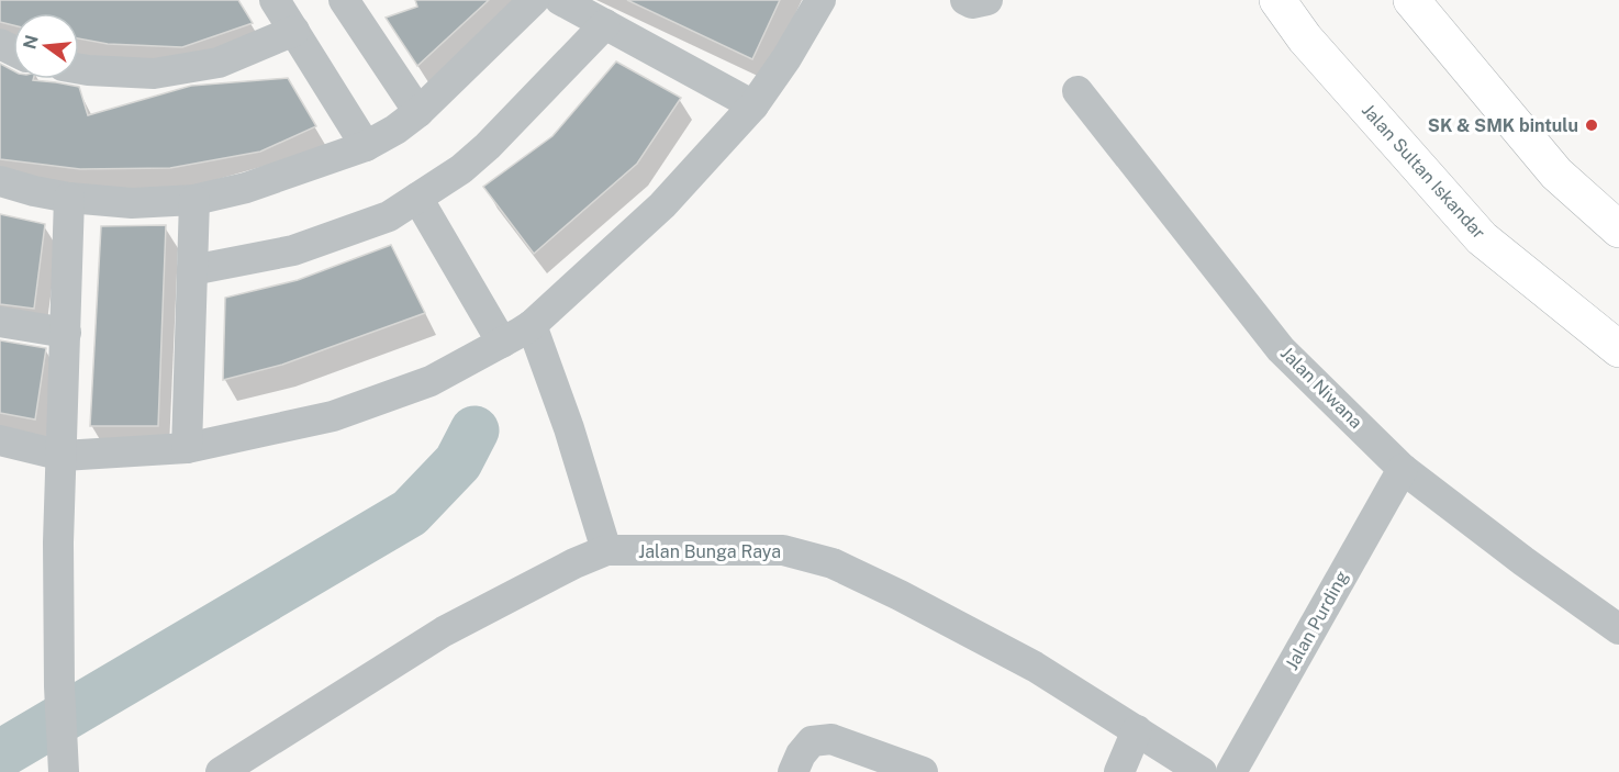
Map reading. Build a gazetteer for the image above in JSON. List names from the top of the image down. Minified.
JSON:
{"streets":{"main road":["Jalan Sultan Iskandar"],"street":["Jalan Niwana","Jalan Bunga Raya","Jalan Purding"]},"crossings":[["Jalan Niwana","Jalan Purding"]],"places":["SK & SMK bintulu"],"north":"left"}
